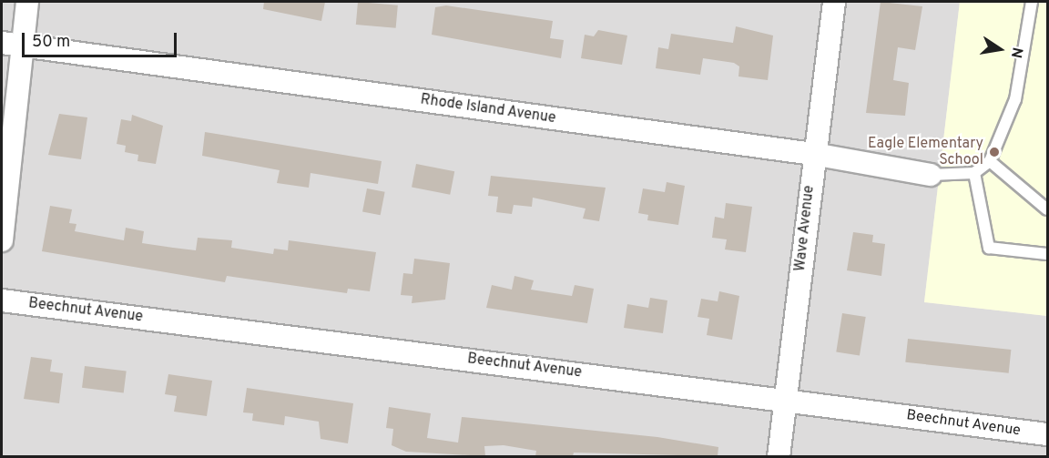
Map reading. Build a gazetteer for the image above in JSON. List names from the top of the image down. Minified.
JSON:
{"streets":{"street":["Rhode Island Avenue","Wave Avenue","Beechnut Avenue"]},"crossings":[["Rhode Island Avenue","Wave Avenue"],["Wave Avenue","Beechnut Avenue"]],"places":["Eagle Elementary School"],"scale_bar":"50 m","north":"right"}
